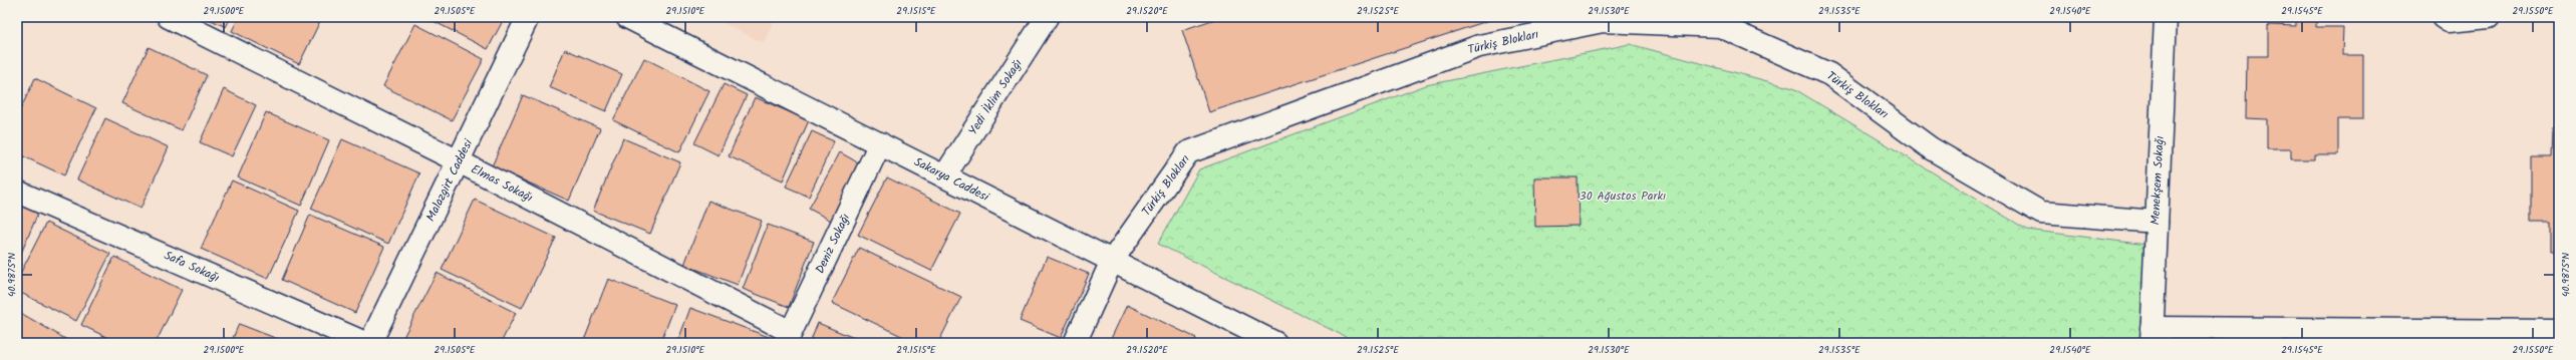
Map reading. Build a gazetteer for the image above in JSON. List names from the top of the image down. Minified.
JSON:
{"streets":{"street":["Türkiş Blokları","Yedi İklim Sokağı","Sakarya Caddesi","Malazgirt Caddesi","Menekşem Sokağı","Elmas Sokağı","Deniz Sokağı","Safa Sokağı"]},"crossings":[["Türkiş Blokları","Sakarya Caddesi"],["Türkiş Blokları","Menekşem Sokağı"],["Yedi İklim Sokağı","Sakarya Caddesi"],["Sakarya Caddesi","Deniz Sokağı"],["Malazgirt Caddesi","Elmas Sokağı"],["Elmas Sokağı","Deniz Sokağı"]],"parks":["30 Ağustos Parkı"],"coordinates":["29.1500°E","29.1505°E","29.1510°E","29.1515°E","29.1520°E","29.1525°E","29.1530°E","29.1535°E","29.1540°E","29.1545°E","29.1550°E","40.9875°N"]}
